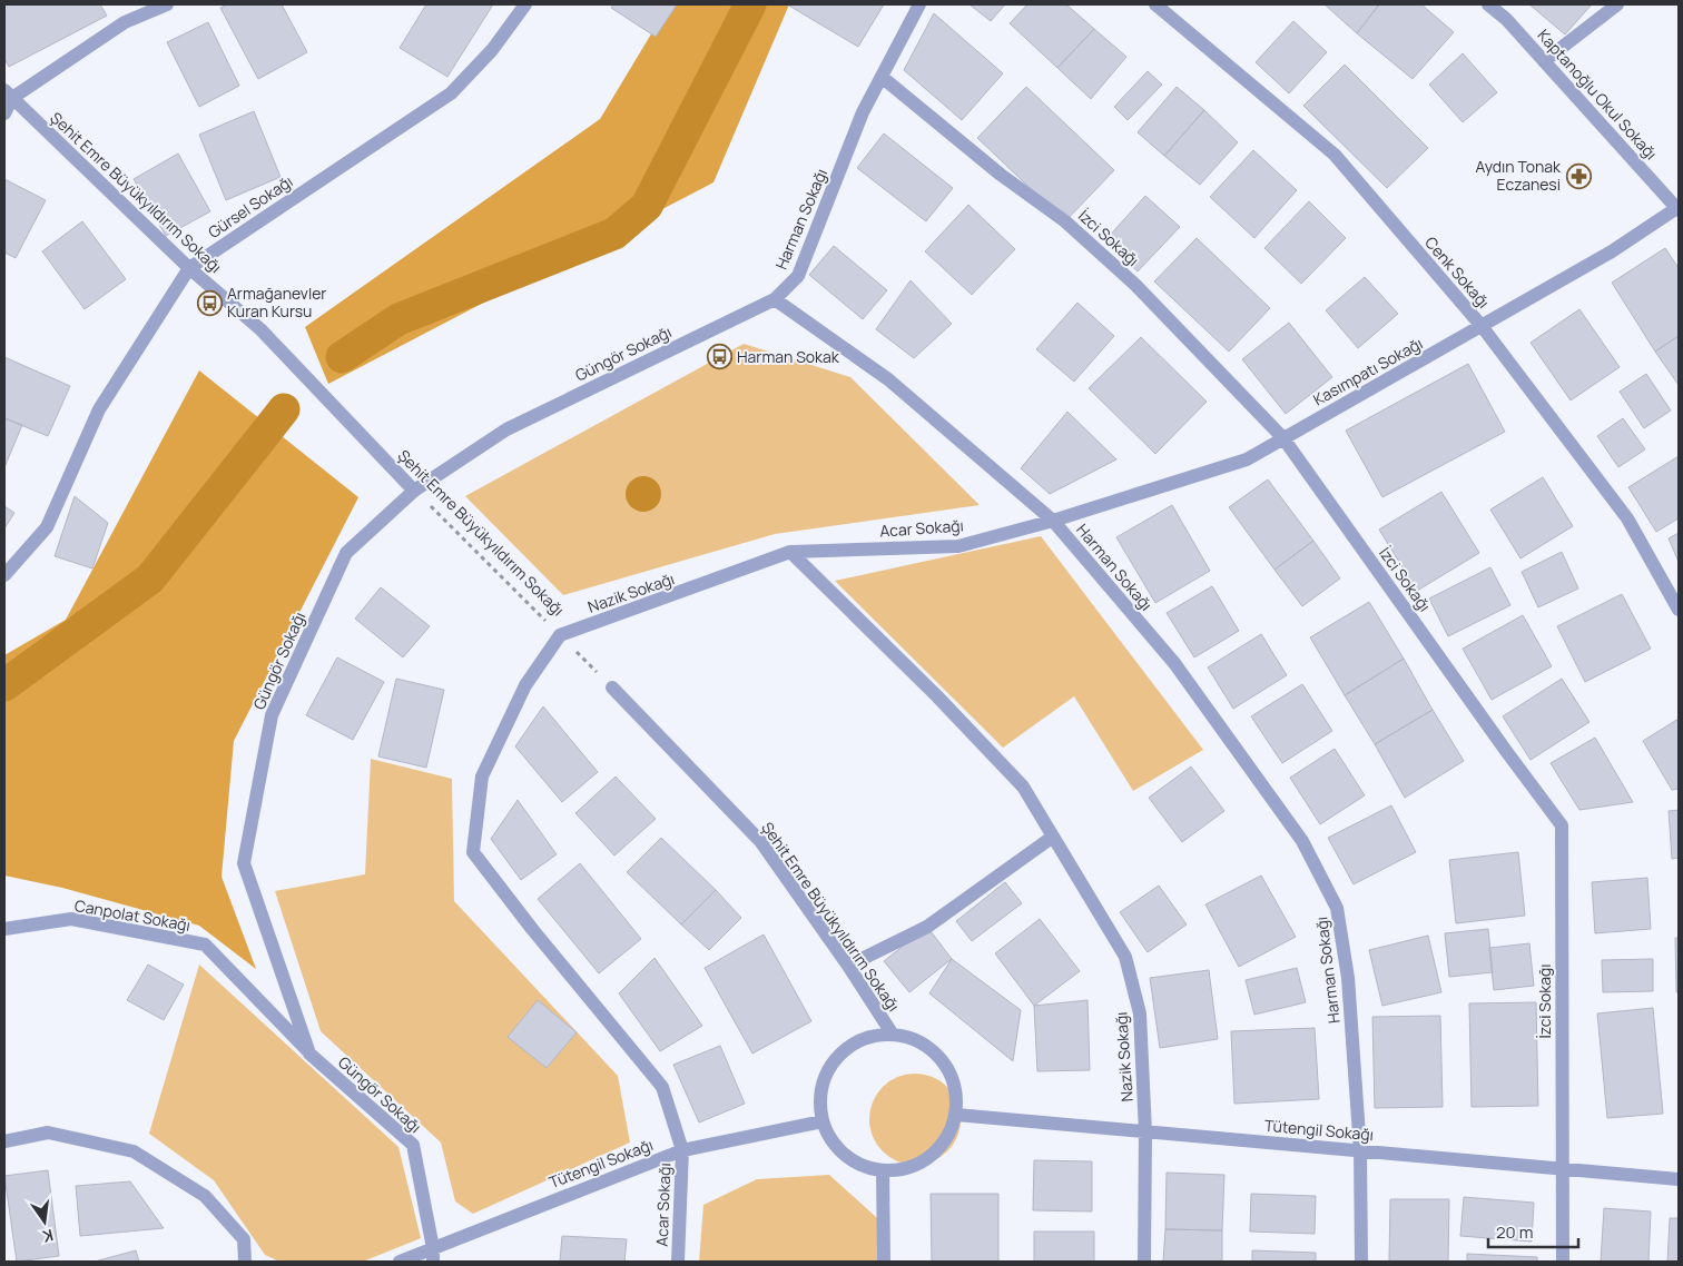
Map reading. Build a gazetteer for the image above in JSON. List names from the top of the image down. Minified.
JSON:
{"streets":{"street":["Kaptanoğlu Okul Sokağı","Şehit Emre Büyükyıldırım Sokağı","Gürsel Sokağı","Harman Sokağı","İzci Sokağı","Cenk Sokağı","Güngör Sokağı","Kasımpatı Sokağı","Acar Sokağı","Nazik Sokağı","Canpolat Sokağı","Tütengil Sokağı"]},"crossings":[["Kaptanoğlu Okul Sokağı","Kasımpatı Sokağı"],["Şehit Emre Büyükyıldırım Sokağı","Gürsel Sokağı"],["Şehit Emre Büyükyıldırım Sokağı","Güngör Sokağı"],["Şehit Emre Büyükyıldırım Sokağı","Nazik Sokağı"],["Şehit Emre Büyükyıldırım Sokağı","Tütengil Sokağı"],["Harman Sokağı","İzci Sokağı"],["Harman Sokağı","Güngör Sokağı"],["Harman Sokağı","Kasımpatı Sokağı"],["Harman Sokağı","Acar Sokağı"],["Harman Sokağı","Tütengil Sokağı"],["İzci Sokağı","Kasımpatı Sokağı"],["İzci Sokağı","Tütengil Sokağı"],["Cenk Sokağı","Kasımpatı Sokağı"],["Güngör Sokağı","Canpolat Sokağı"],["Güngör Sokağı","Tütengil Sokağı"],["Kasımpatı Sokağı","Acar Sokağı"],["Acar Sokağı","Nazik Sokağı"],["Acar Sokağı","Tütengil Sokağı"],["Nazik Sokağı","Tütengil Sokağı"]],"places":{"pharmacy":["Aydın Tonak Eczanesi"],"bus stop":["Armağanevler Kuran Kursu","Harman Sokak"]},"scale_bar":"20 m","north":"bottom"}
